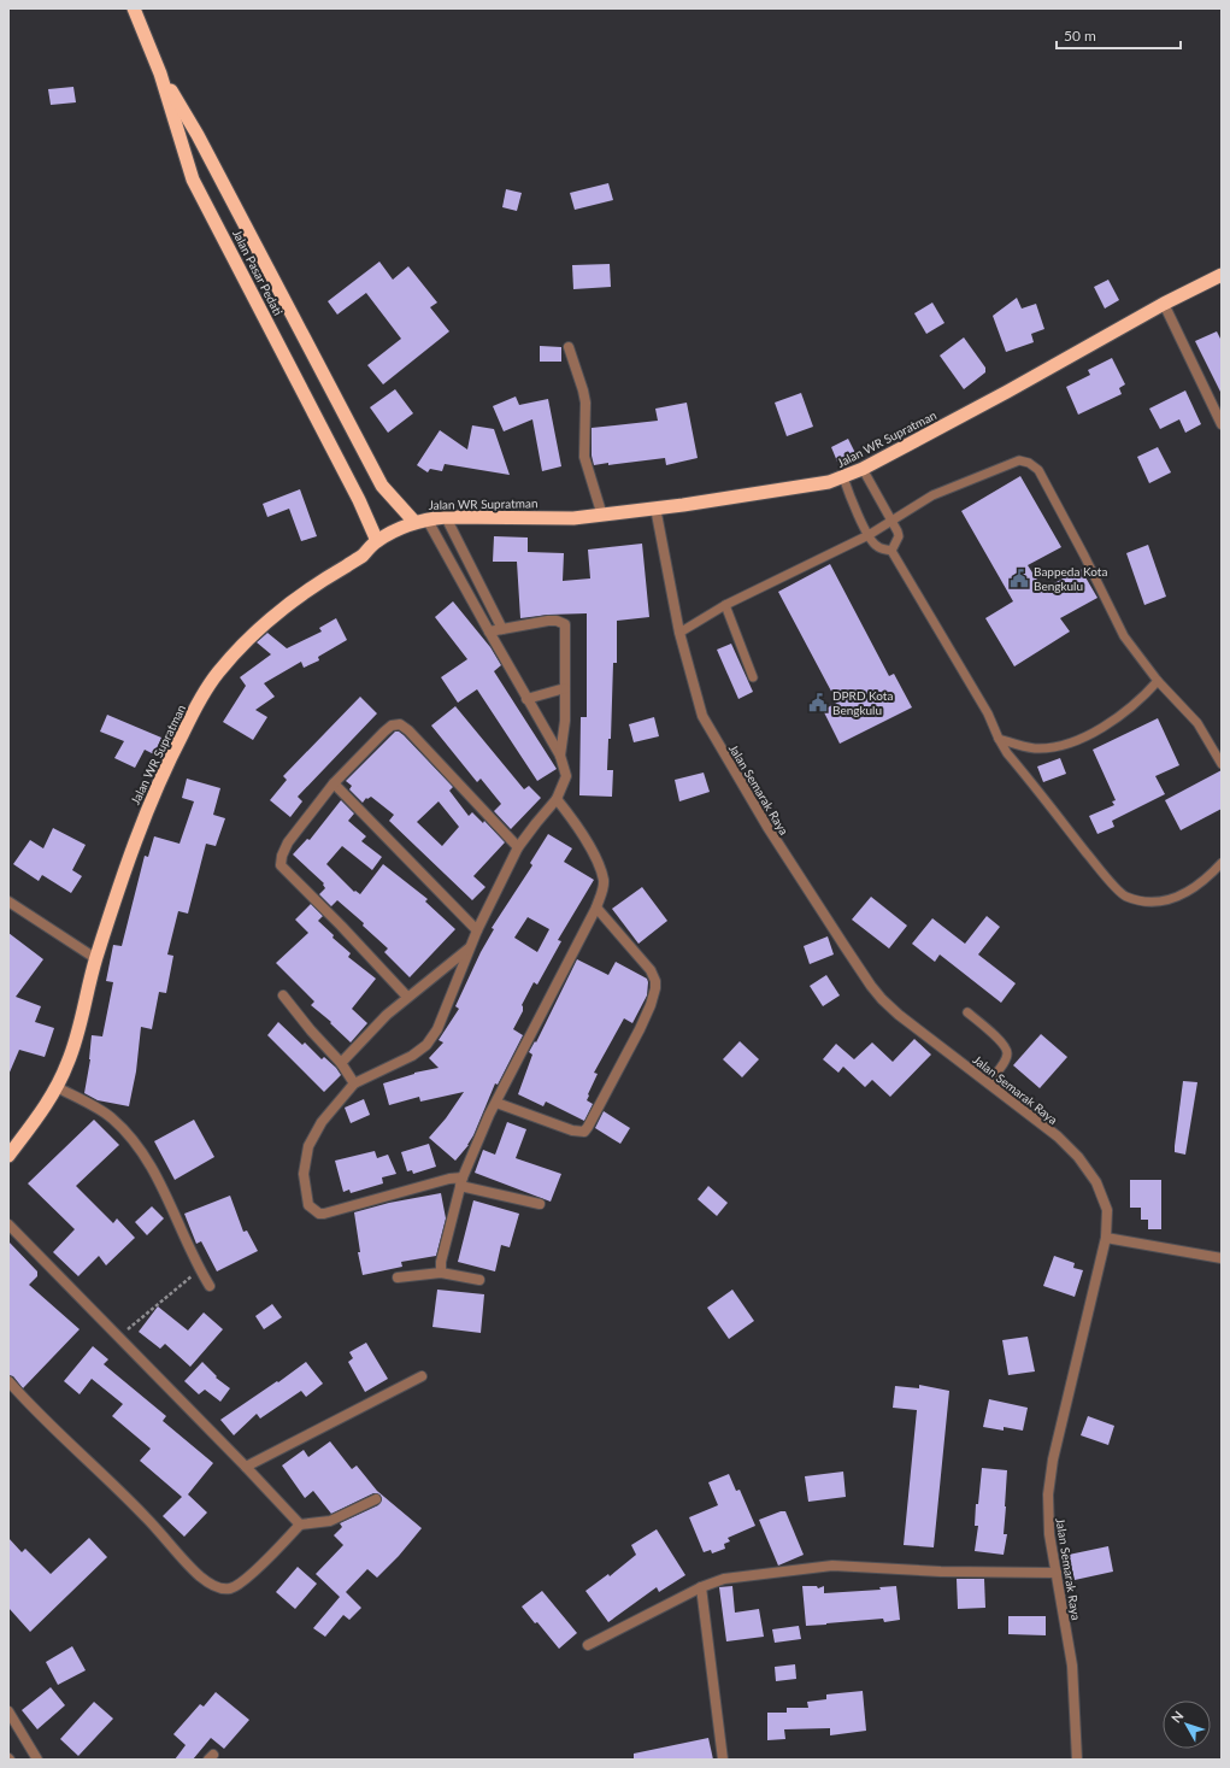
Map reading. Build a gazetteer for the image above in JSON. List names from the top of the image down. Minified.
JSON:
{"streets":{"highway":["Jalan Pasar Pedati","Jalan WR Supratman"],"street":["Jalan Semarak Raya"]},"crossings":[["Jalan Pasar Pedati","Jalan WR Supratman"],["Jalan WR Supratman","Jalan Semarak Raya"]],"places":{"public building":["Bappeda Kota Bengkulu","DPRD Kota Bengkulu"]},"scale_bar":"50 m","north":"top left"}
